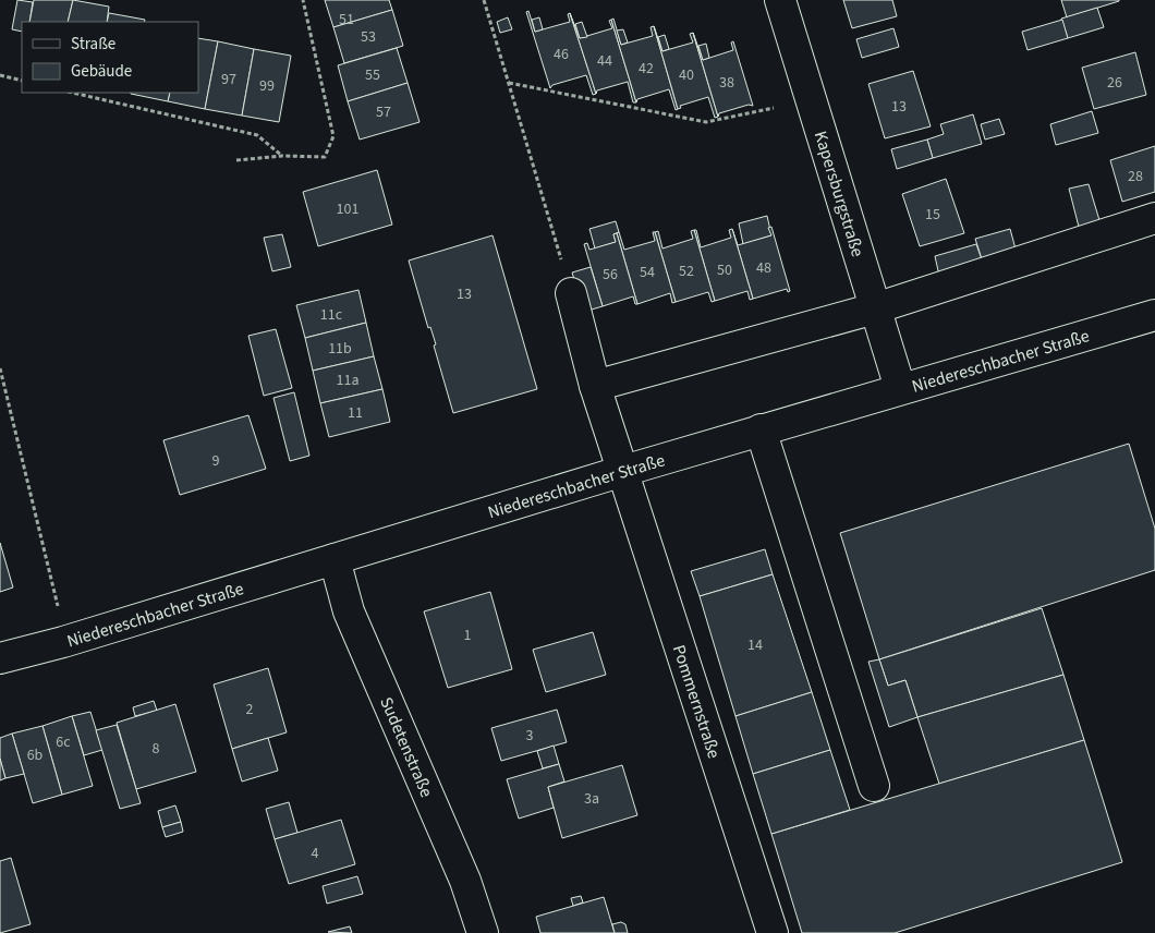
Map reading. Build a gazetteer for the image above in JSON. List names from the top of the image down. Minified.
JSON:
{"streets":{"street":["Kapersburgstraße","Niedereschbacher Straße","Pommernstraße","Sudetenstraße"]},"crossings":[["Kapersburgstraße","Niedereschbacher Straße"],["Niedereschbacher Straße","Pommernstraße"],["Niedereschbacher Straße","Sudetenstraße"]],"house_numbers":["51","53","46","44","42","55","40","97","38","26","99","13","57","28","101","15","48","50","52","54","56","13","11c","11b","11a","11","9","1","14","2","3","6c","8","6b","3a","4"],"legend":["Straße","Gebäude"]}
